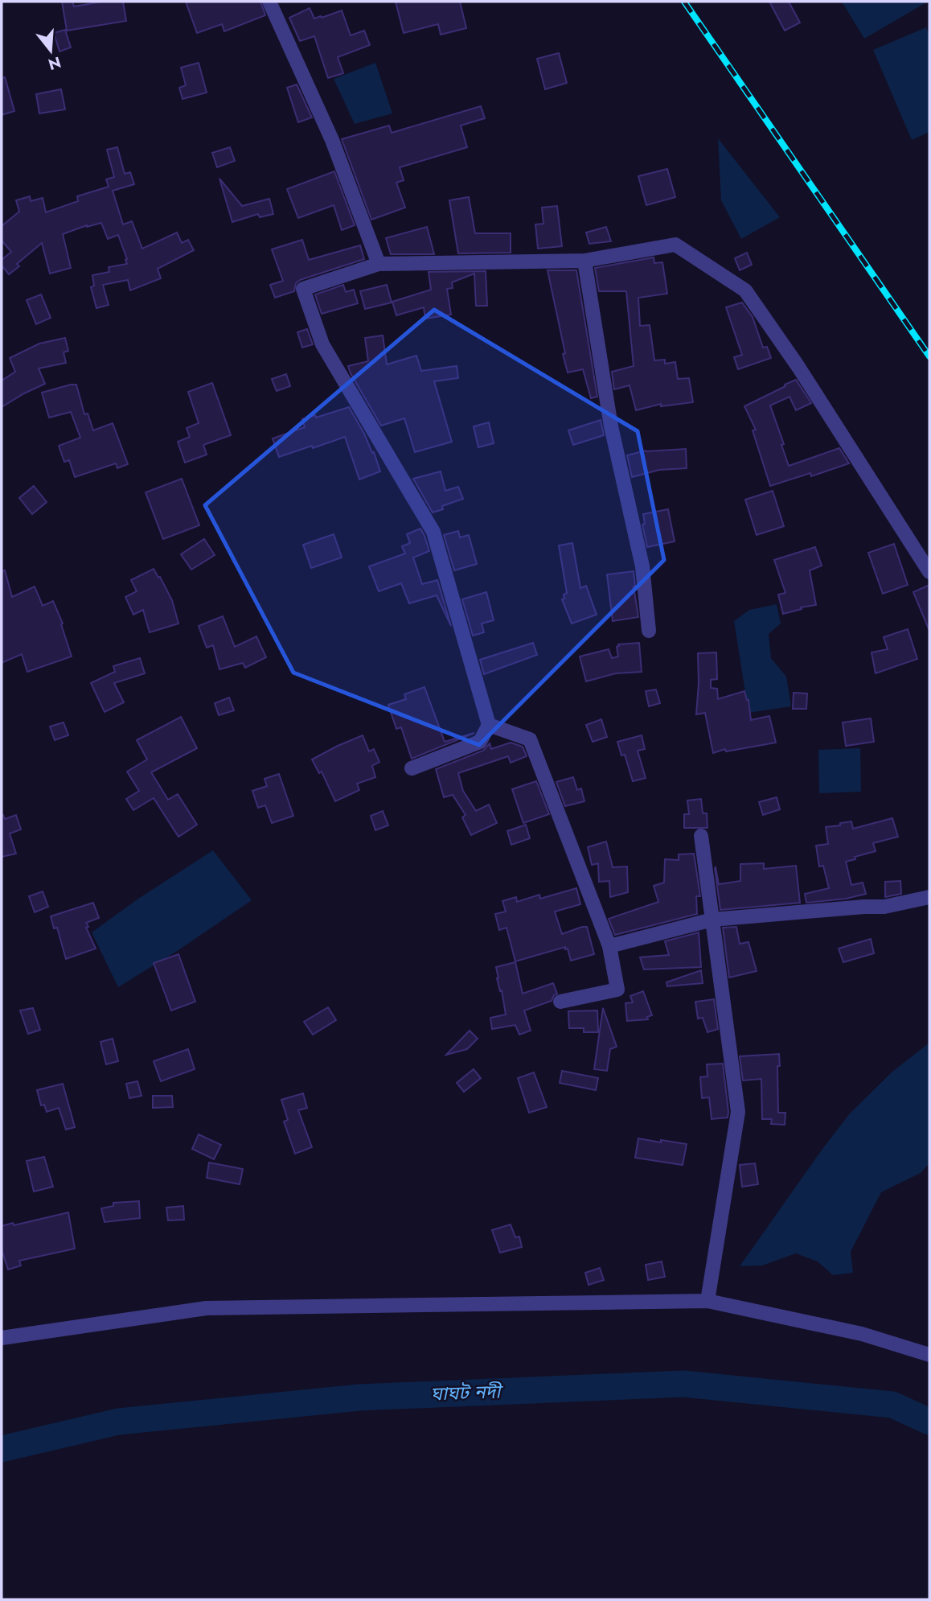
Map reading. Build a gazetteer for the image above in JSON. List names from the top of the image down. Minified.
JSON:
{"water":["ঘাঘট নদী"],"north":"bottom"}
